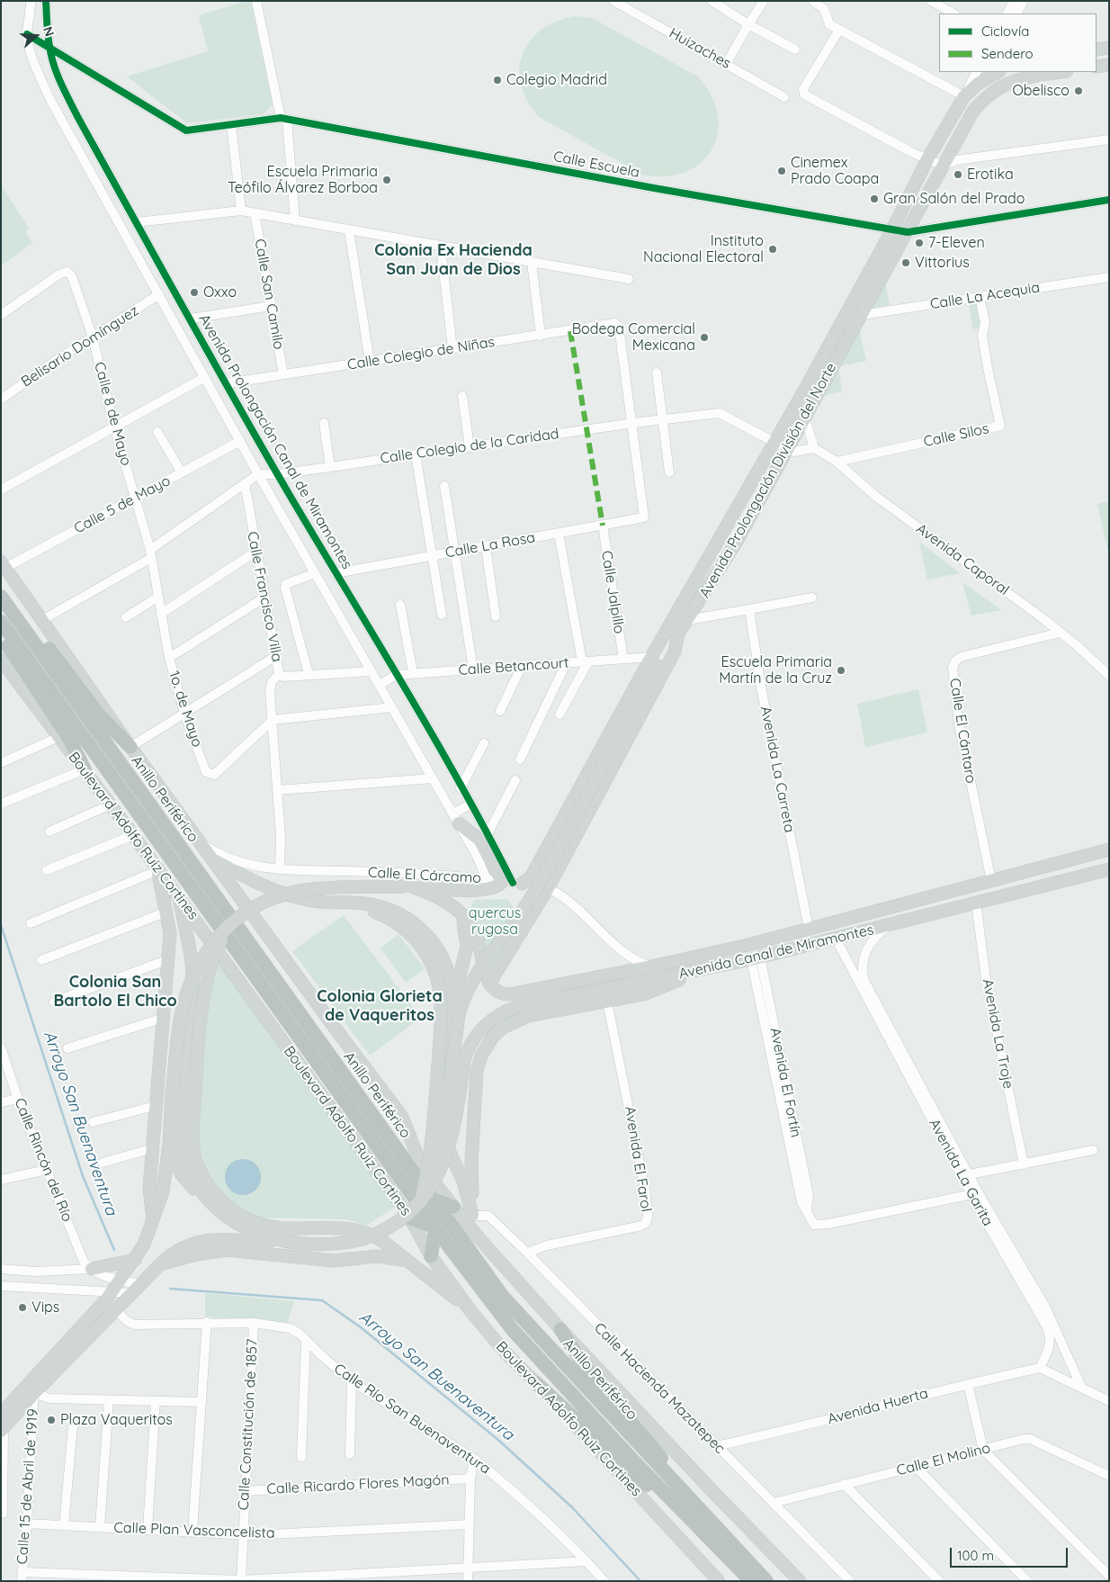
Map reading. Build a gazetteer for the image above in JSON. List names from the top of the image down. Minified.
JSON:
{"streets":{"highway":["Anillo Periférico"],"main road":["Avenida Prolongación División del Norte","Boulevard Adolfo Ruiz Cortines","Avenida Canal de Miramontes"],"street":["Huizaches","Calle Escuela","Calle San Camilo","Calle La Acequia","Belisario Domínguez","Calle Colegio de Niñas","Calle 8 de Mayo","Calle Silos","Avenida Prolongación Canal de Miramontes","Calle Colegio de la Caridad","Calle 5 de Mayo","Calle La Rosa","Avenida Caporal","Calle Jalpillo","Calle Francisco Villa","Calle Betancourt","1o. de Mayo","Calle El Cántaro","Avenida La Carreta","Calle El Cárcamo","Avenida La Troje","Avenida El Fortín","Avenida El Farol","Calle Rincón del Río","Avenida La Garita","Calle Hacienda Mazatepec","Avenida Huerta","Calle Río San Buenaventura","Calle Constitución de 1857","Calle El Molino","Calle Ricardo Flores Magón","Calle 15 de Abril de 1919","Calle Plan Vasconcelista"]},"crossings":[["Calle Escuela","Avenida Prolongación Canal de Miramontes"],["Calle Escuela","Avenida Prolongación División del Norte"],["Calle San Camilo","Calle Colegio de Niñas"],["Calle La Acequia","Calle Silos"],["Calle La Acequia","Avenida Prolongación División del Norte"],["Belisario Domínguez","Calle 8 de Mayo"],["Belisario Domínguez","Avenida Prolongación Canal de Miramontes"],["Calle Colegio de Niñas","Avenida Prolongación Canal de Miramontes"],["Calle Colegio de Niñas","Calle Colegio de la Caridad"],["Calle Colegio de Niñas","Calle La Rosa"],["Calle 8 de Mayo","Calle 5 de Mayo"],["Calle 8 de Mayo","1o. de Mayo"],["Calle Silos","Avenida Caporal"],["Avenida Prolongación Canal de Miramontes","Calle Colegio de la Caridad"],["Avenida Prolongación Canal de Miramontes","Avenida Prolongación División del Norte"],["Avenida Prolongación Canal de Miramontes","Calle 5 de Mayo"],["Avenida Prolongación Canal de Miramontes","Calle La Rosa"],["Avenida Prolongación Canal de Miramontes","Calle Betancourt"],["Avenida Prolongación Canal de Miramontes","Calle El Cárcamo"],["Calle Colegio de la Caridad","Avenida Prolongación División del Norte"],["Calle Colegio de la Caridad","Calle La Rosa"],["Avenida Prolongación División del Norte","Calle Betancourt"],["Avenida Prolongación División del Norte","Calle El Cárcamo"],["Avenida Prolongación División del Norte","Avenida Canal de Miramontes"],["Calle La Rosa","Calle Jalpillo"],["Avenida Caporal","Calle El Cántaro"],["Calle Jalpillo","Calle Betancourt"],["Calle Francisco Villa","1o. de Mayo"],["Calle Francisco Villa","Calle El Cárcamo"],["Calle El Cántaro","Avenida Canal de Miramontes"],["Avenida La Carreta","Avenida Canal de Miramontes"],["Anillo Periférico","Avenida Canal de Miramontes"],["Calle El Cárcamo","Avenida Canal de Miramontes"],["Avenida Canal de Miramontes","Avenida La Troje"],["Avenida Canal de Miramontes","Avenida El Fortín"],["Avenida Canal de Miramontes","Avenida La Garita"],["Avenida El Fortín","Avenida La Garita"],["Avenida El Farol","Calle Hacienda Mazatepec"],["Avenida La Garita","Avenida Huerta"],["Calle Hacienda Mazatepec","Avenida Huerta"],["Calle Hacienda Mazatepec","Calle El Molino"],["Calle Río San Buenaventura","Calle Constitución de 1857"],["Calle Constitución de 1857","Calle Ricardo Flores Magón"],["Calle Constitución de 1857","Calle Plan Vasconcelista"],["Calle 15 de Abril de 1919","Calle Plan Vasconcelista"]],"districts":["Colonia Ex Hacienda San Juan de Dios","Colonia San Bartolo El Chico","Colonia Glorieta de Vaqueritos"],"water":["Arroyo San Buenaventura"],"parks":["quercus rugosa"],"places":["Colegio Madrid","Obelisco","Cinemex Prado Coapa","Erotika","Escuela Primaria Teófilo Álvarez Borboa","Gran Salón del Prado","7-Eleven","Instituto Nacional Electoral","Vittorius","Oxxo","Bodega Comercial Mexicana","Escuela Primaria Martín de la Cruz","Vips","Plaza Vaqueritos"],"legend":["Ciclovía","Sendero"],"scale_bar":"100 m","north":"right"}
